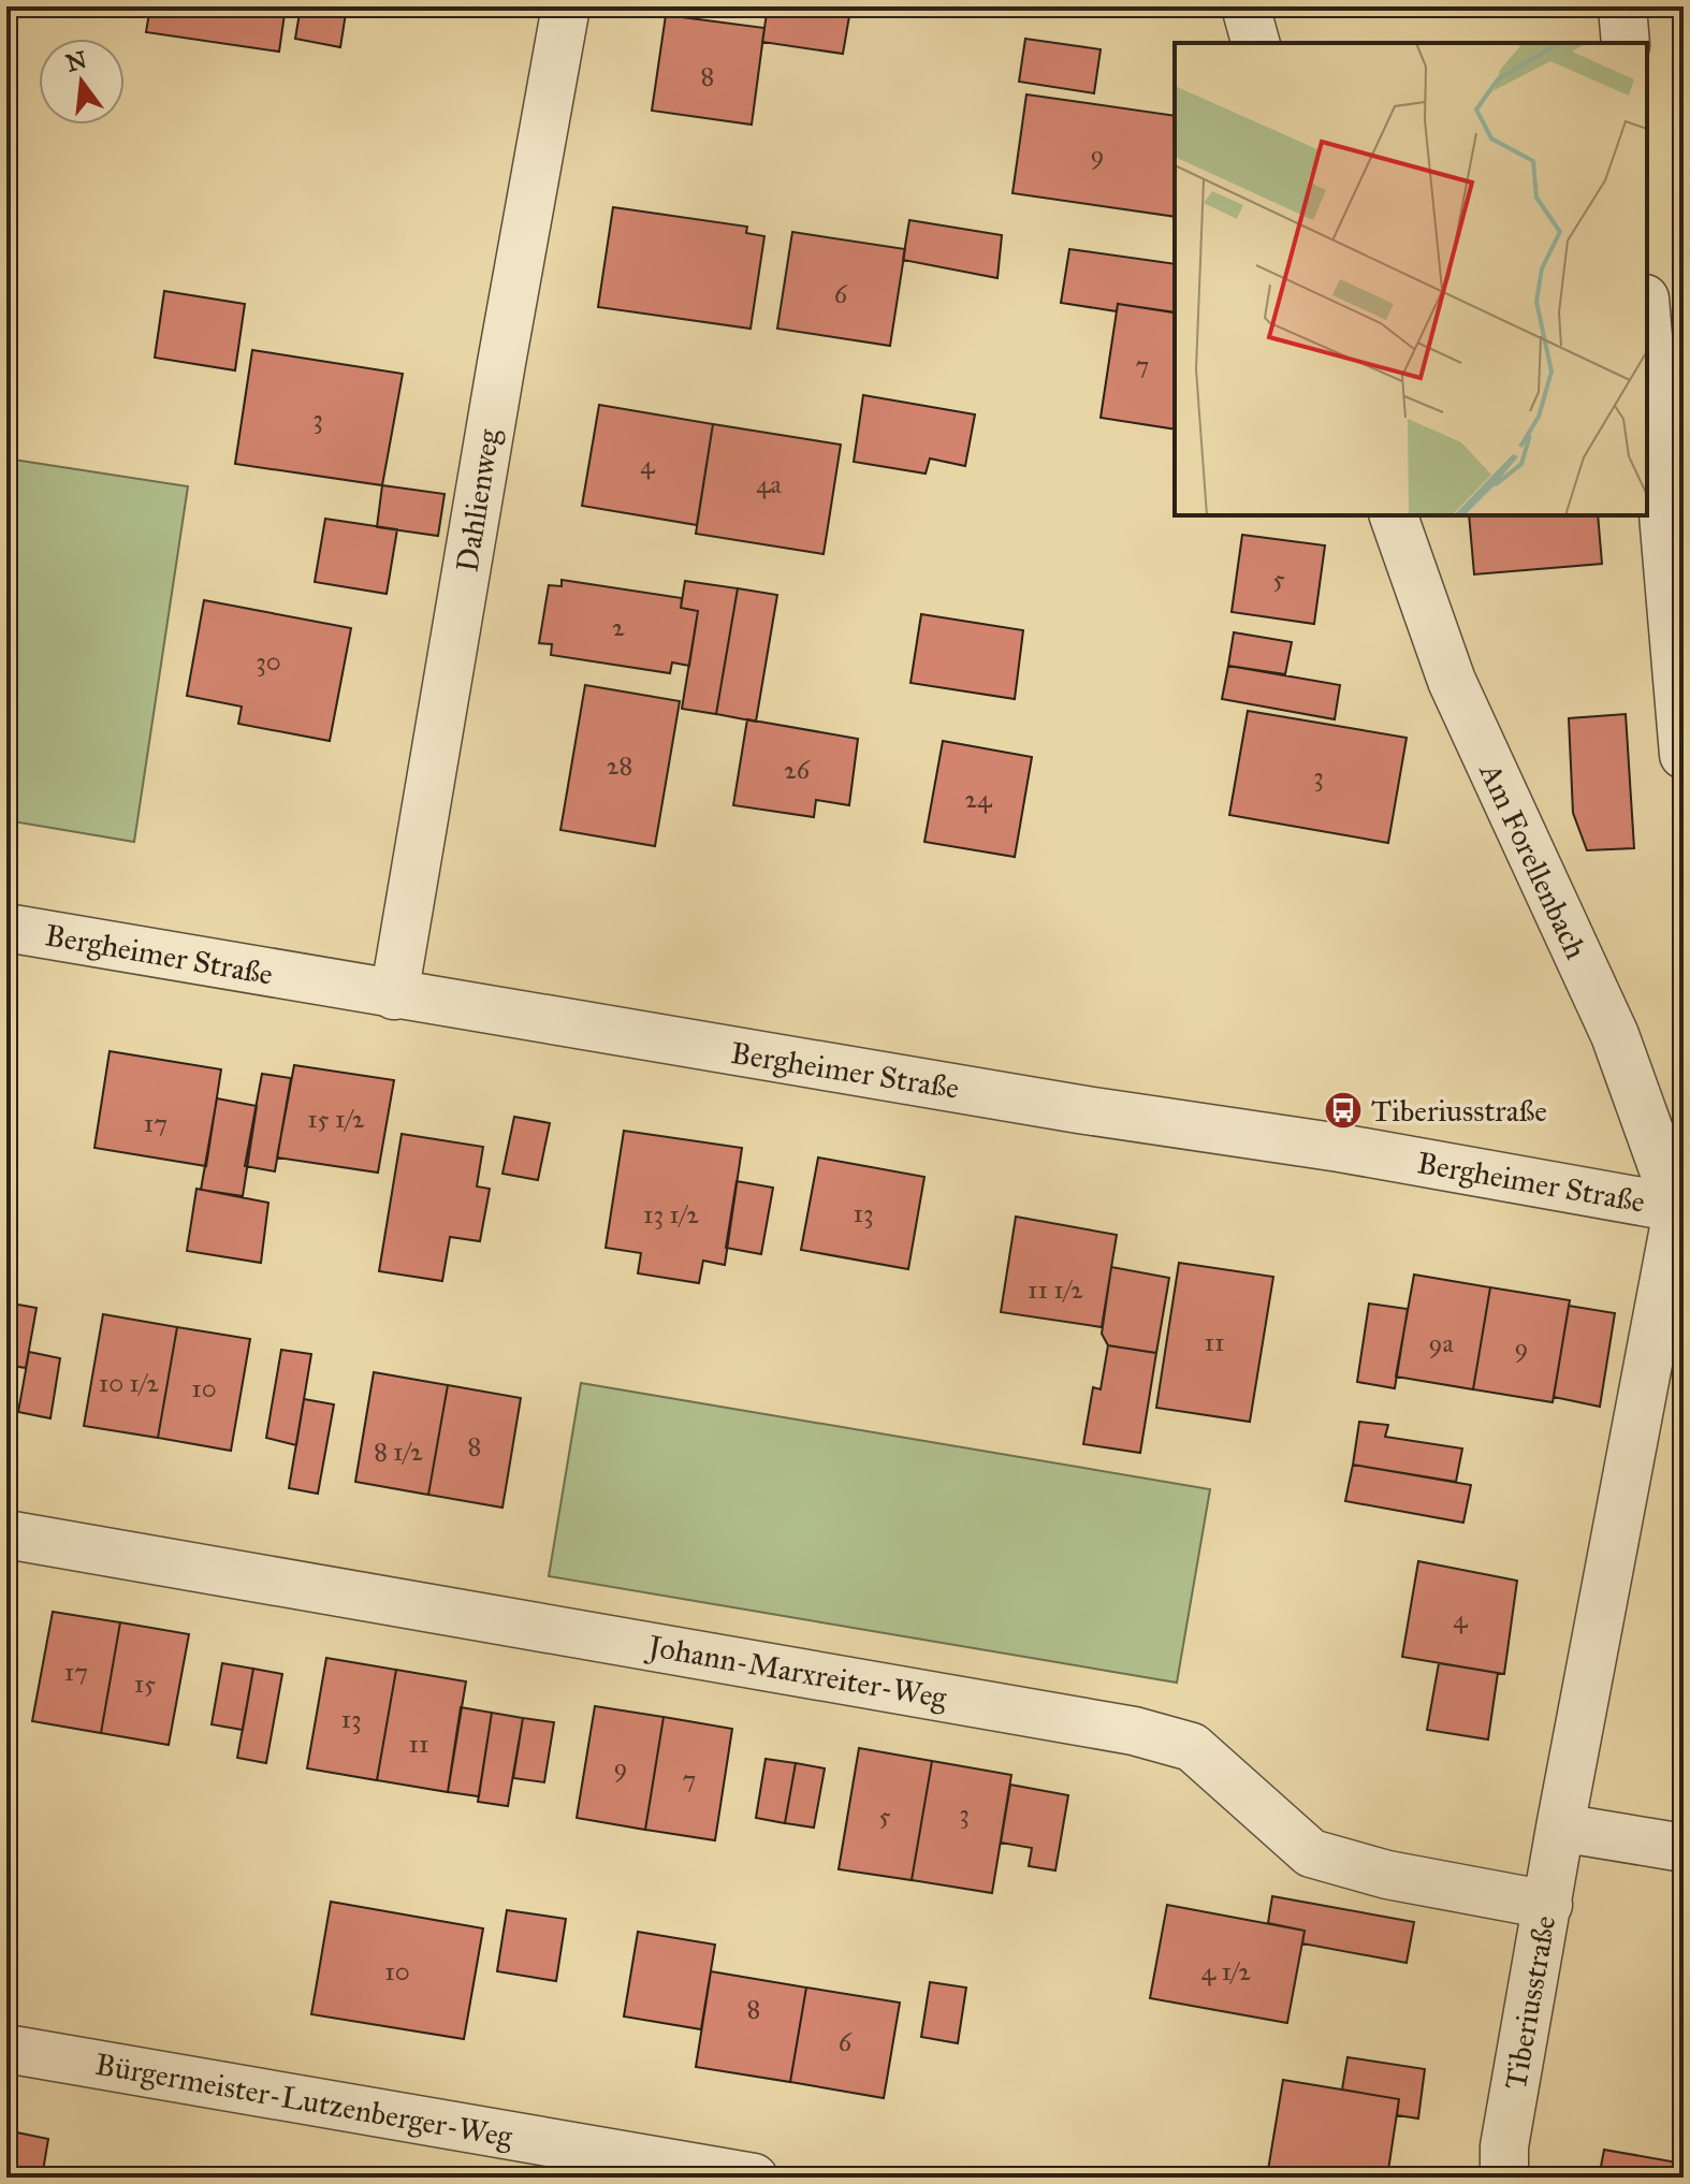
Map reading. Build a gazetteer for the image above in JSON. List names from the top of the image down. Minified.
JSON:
{"streets":{"street":["Dahlienweg","Am Forellenbach","Bergheimer Straße","Johann-Marxreiter-Weg","Tiberiusstraße","Bürgermeister-Lutzenberger-Weg"]},"crossings":[["Dahlienweg","Bergheimer Straße"],["Am Forellenbach","Bergheimer Straße"],["Am Forellenbach","Tiberiusstraße"],["Bergheimer Straße","Tiberiusstraße"],["Johann-Marxreiter-Weg","Tiberiusstraße"]],"places":{"bus stop":["Tiberiusstraße"]},"house_numbers":["8","9","6","7","3","4","4a","5","2","30","28","26","3","24","15 1/2","17","13","13 1/2","11 1/2","11","9a","9","10 1/2","10","8","8 1/2","4","17","15","13","11","9","7","3","5","10","4 1/2","8","6"],"north":"top"}
